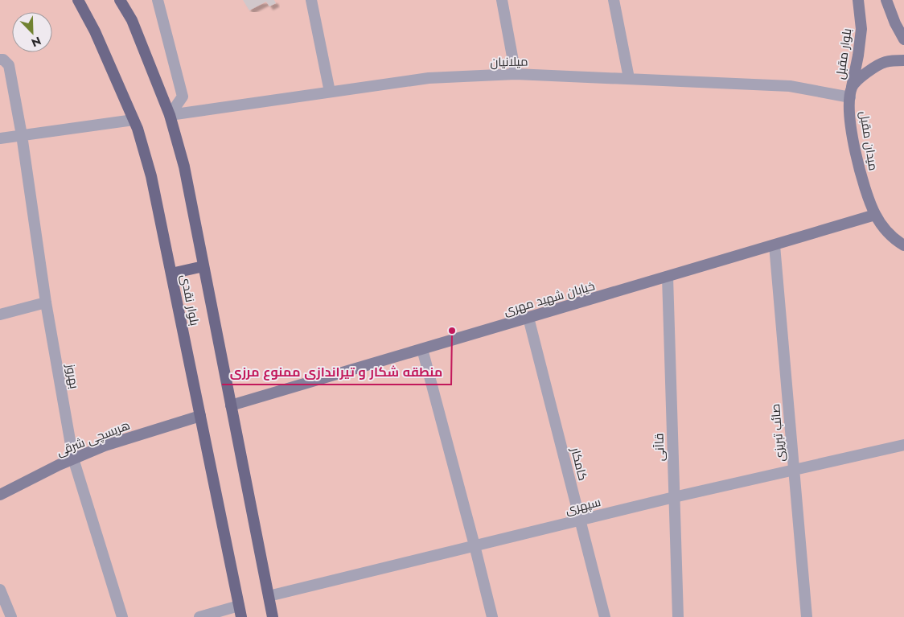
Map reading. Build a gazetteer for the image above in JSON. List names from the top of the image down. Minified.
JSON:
{"streets":{"main road":["بلوار مقبل","میدان مقبل","خیابان شهید مهری","بلوار نقدی","هریسچی شرقی"],"street":["میلانیان","بهروز","صائب تبریزی","قاآنی","کامکار","سپهری"]},"crossings":[["بلوار مقبل","میلانیان"],["بلوار مقبل","میدان مقبل"],["میلانیان","میدان مقبل"],["میلانیان","بلوار نقدی"],["میدان مقبل","خیابان شهید مهری"],["خیابان شهید مهری","بلوار نقدی"],["خیابان شهید مهری","صائب تبریزی"],["خیابان شهید مهری","قاآنی"],["خیابان شهید مهری","کامکار"],["بلوار نقدی","هریسچی شرقی"],["بلوار نقدی","سپهری"],["بهروز","هریسچی شرقی"],["صائب تبریزی","سپهری"],["قاآنی","سپهری"],["کامکار","سپهری"]],"places":["منطقه شکار و تیراندازی ممنوع مرزی"],"north":"bottom right"}
